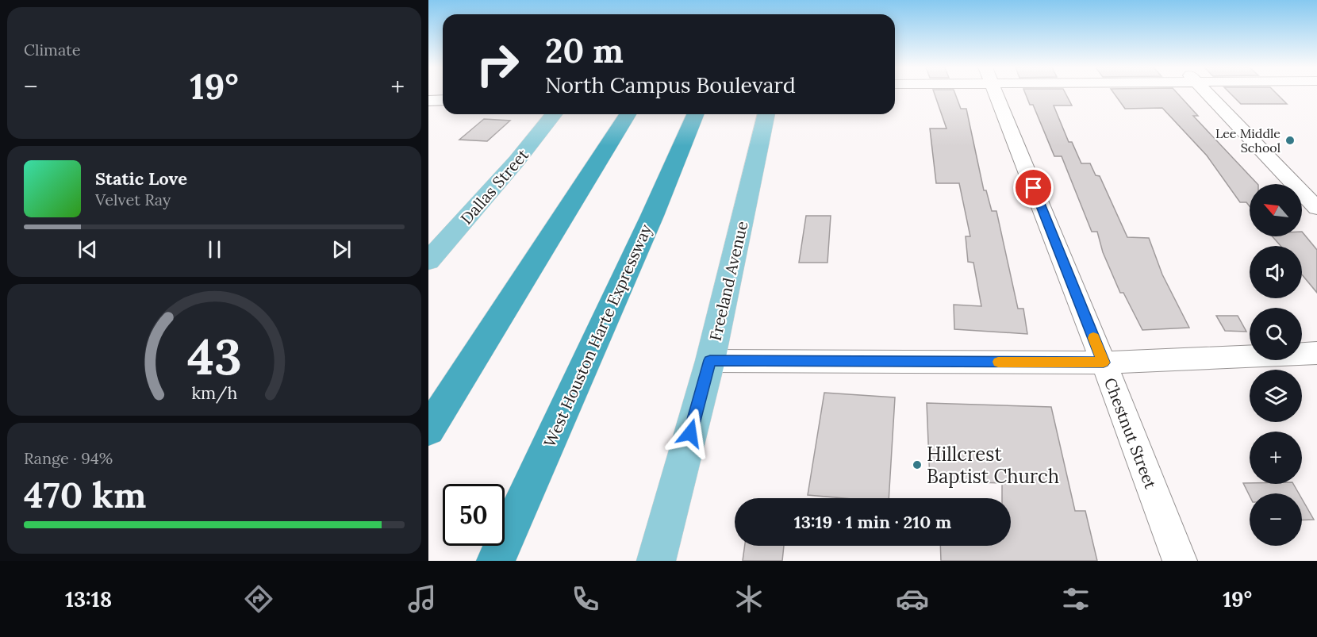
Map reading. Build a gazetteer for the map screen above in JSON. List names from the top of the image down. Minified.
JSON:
{"streets":{"highway":["West Houston Harte Expressway"],"main road":["Dallas Street","Freeland Avenue"],"street":["Chestnut Street"]},"places":["Lee Middle School","Hillcrest Baptist Church"],"north":"top left","page":{"tile":["Climate",["Range · 94%","470 km"]],"turn":["20 m","North Campus Boulevard"],"heat":["−","19°","+"],"song":["Static Love","Velvet Ray"],"map_buttons":["+","−"],"limit":"50","trip":"13:19 · 1 min · 210 m","tabs":["13:18","19°"],"gauge":["43","km/h"]}}
